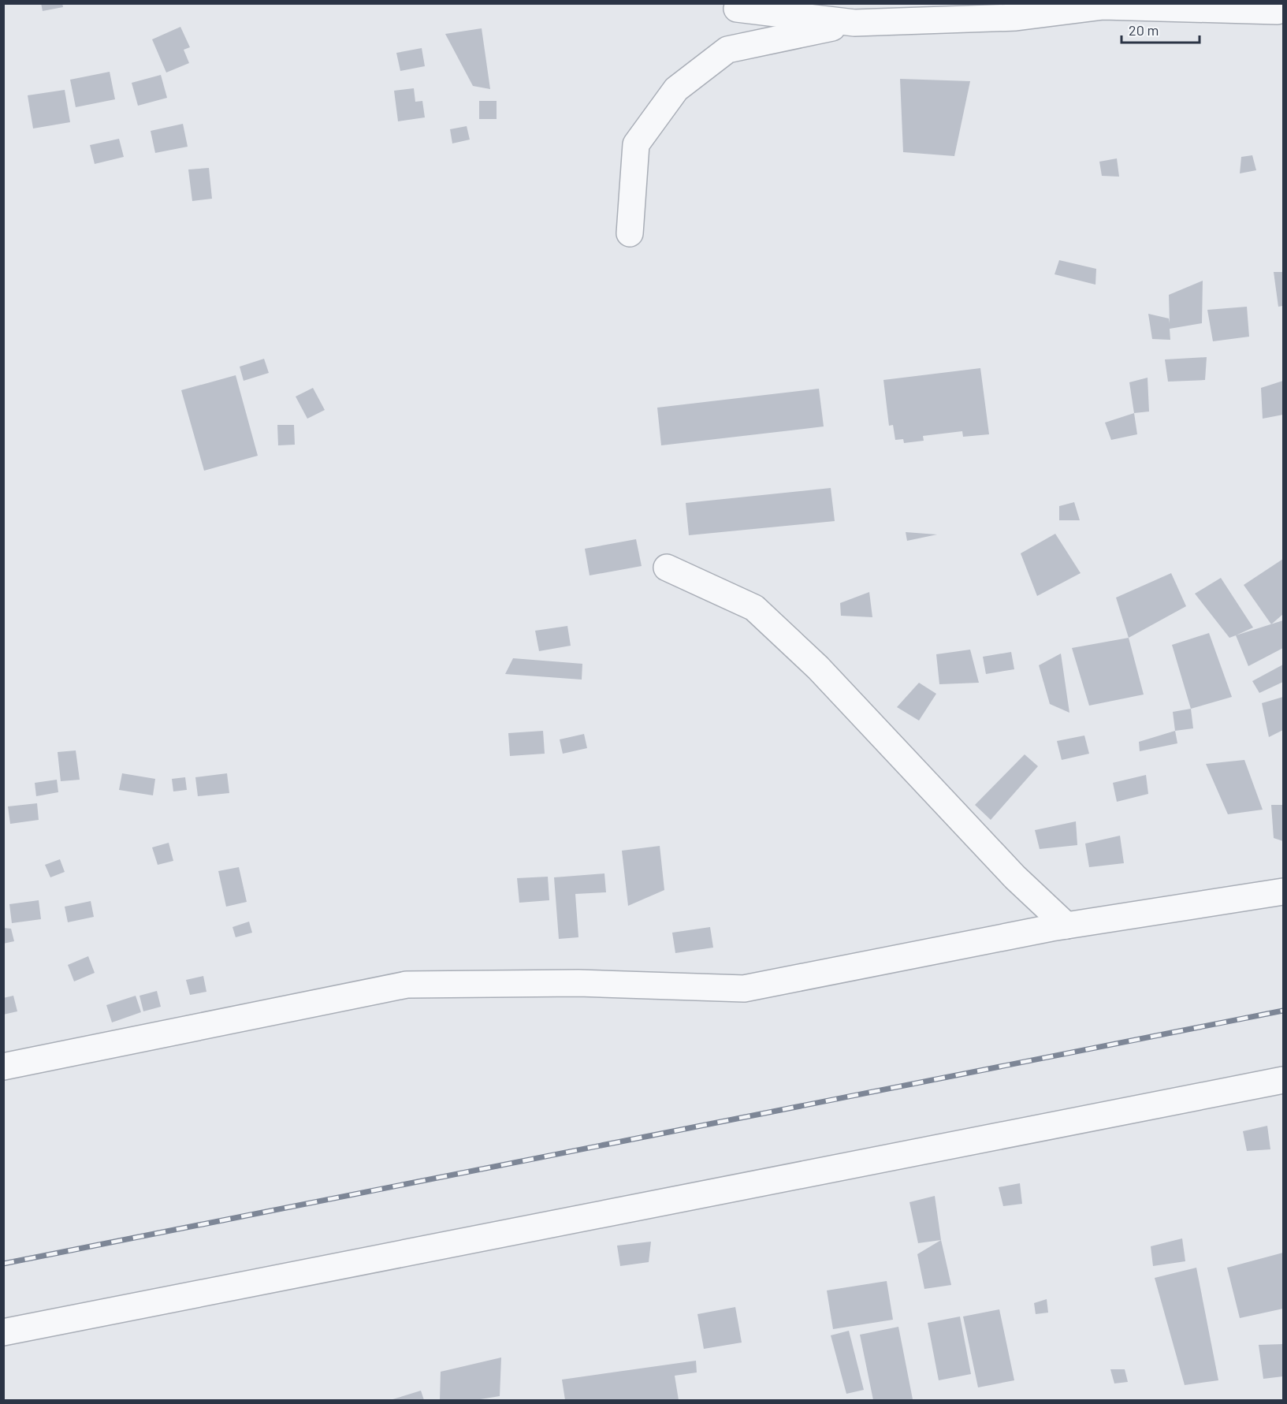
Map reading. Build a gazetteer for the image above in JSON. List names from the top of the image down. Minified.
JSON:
{"scale_bar":"20 m"}
